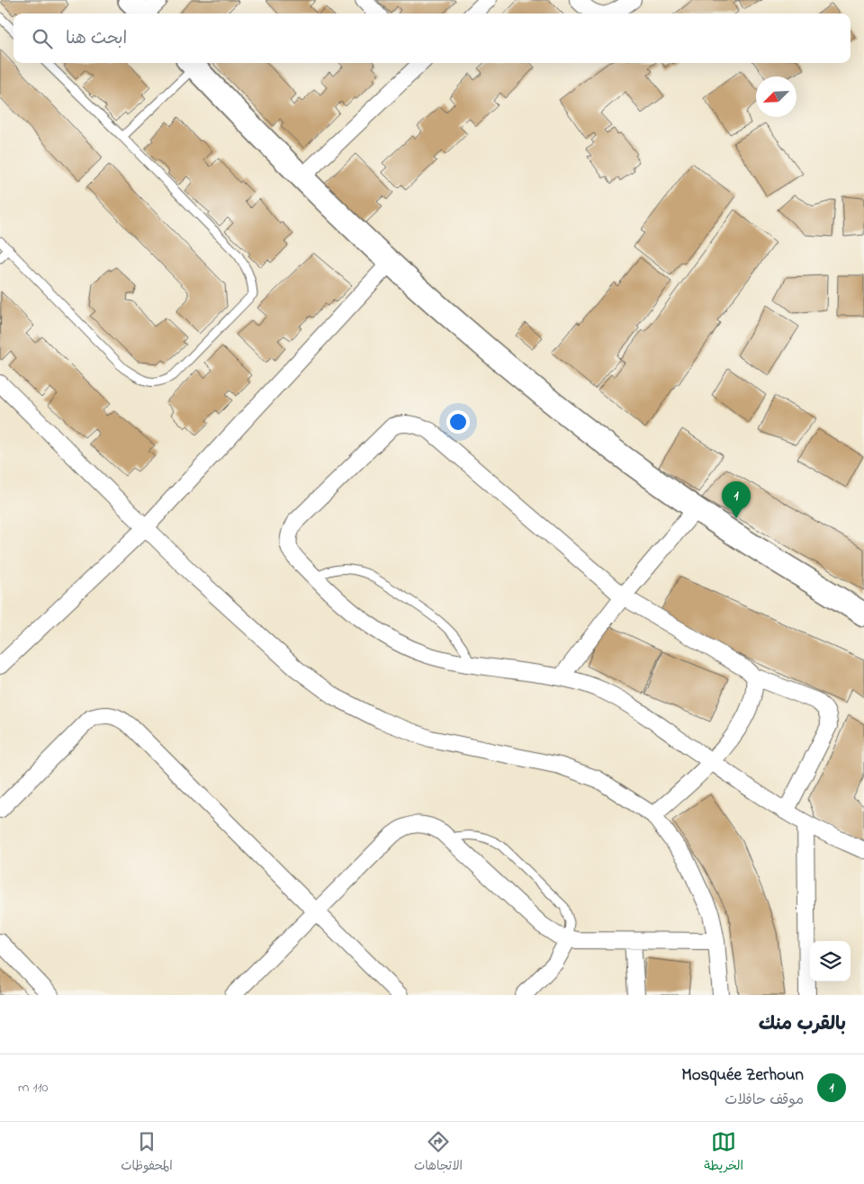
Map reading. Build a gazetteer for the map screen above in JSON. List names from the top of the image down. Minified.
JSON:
{"north":"bottom left","page":{"search":"ابحث هنا","pins":"1","heading":"بالقرب منك","list":[{"mark":"1","name":"Mosquée Zerhoun","note":"موقف حافلات","value":"110 m"}],"nav":["الخريطة","الاتجاهات","المحفوظات"]}}
